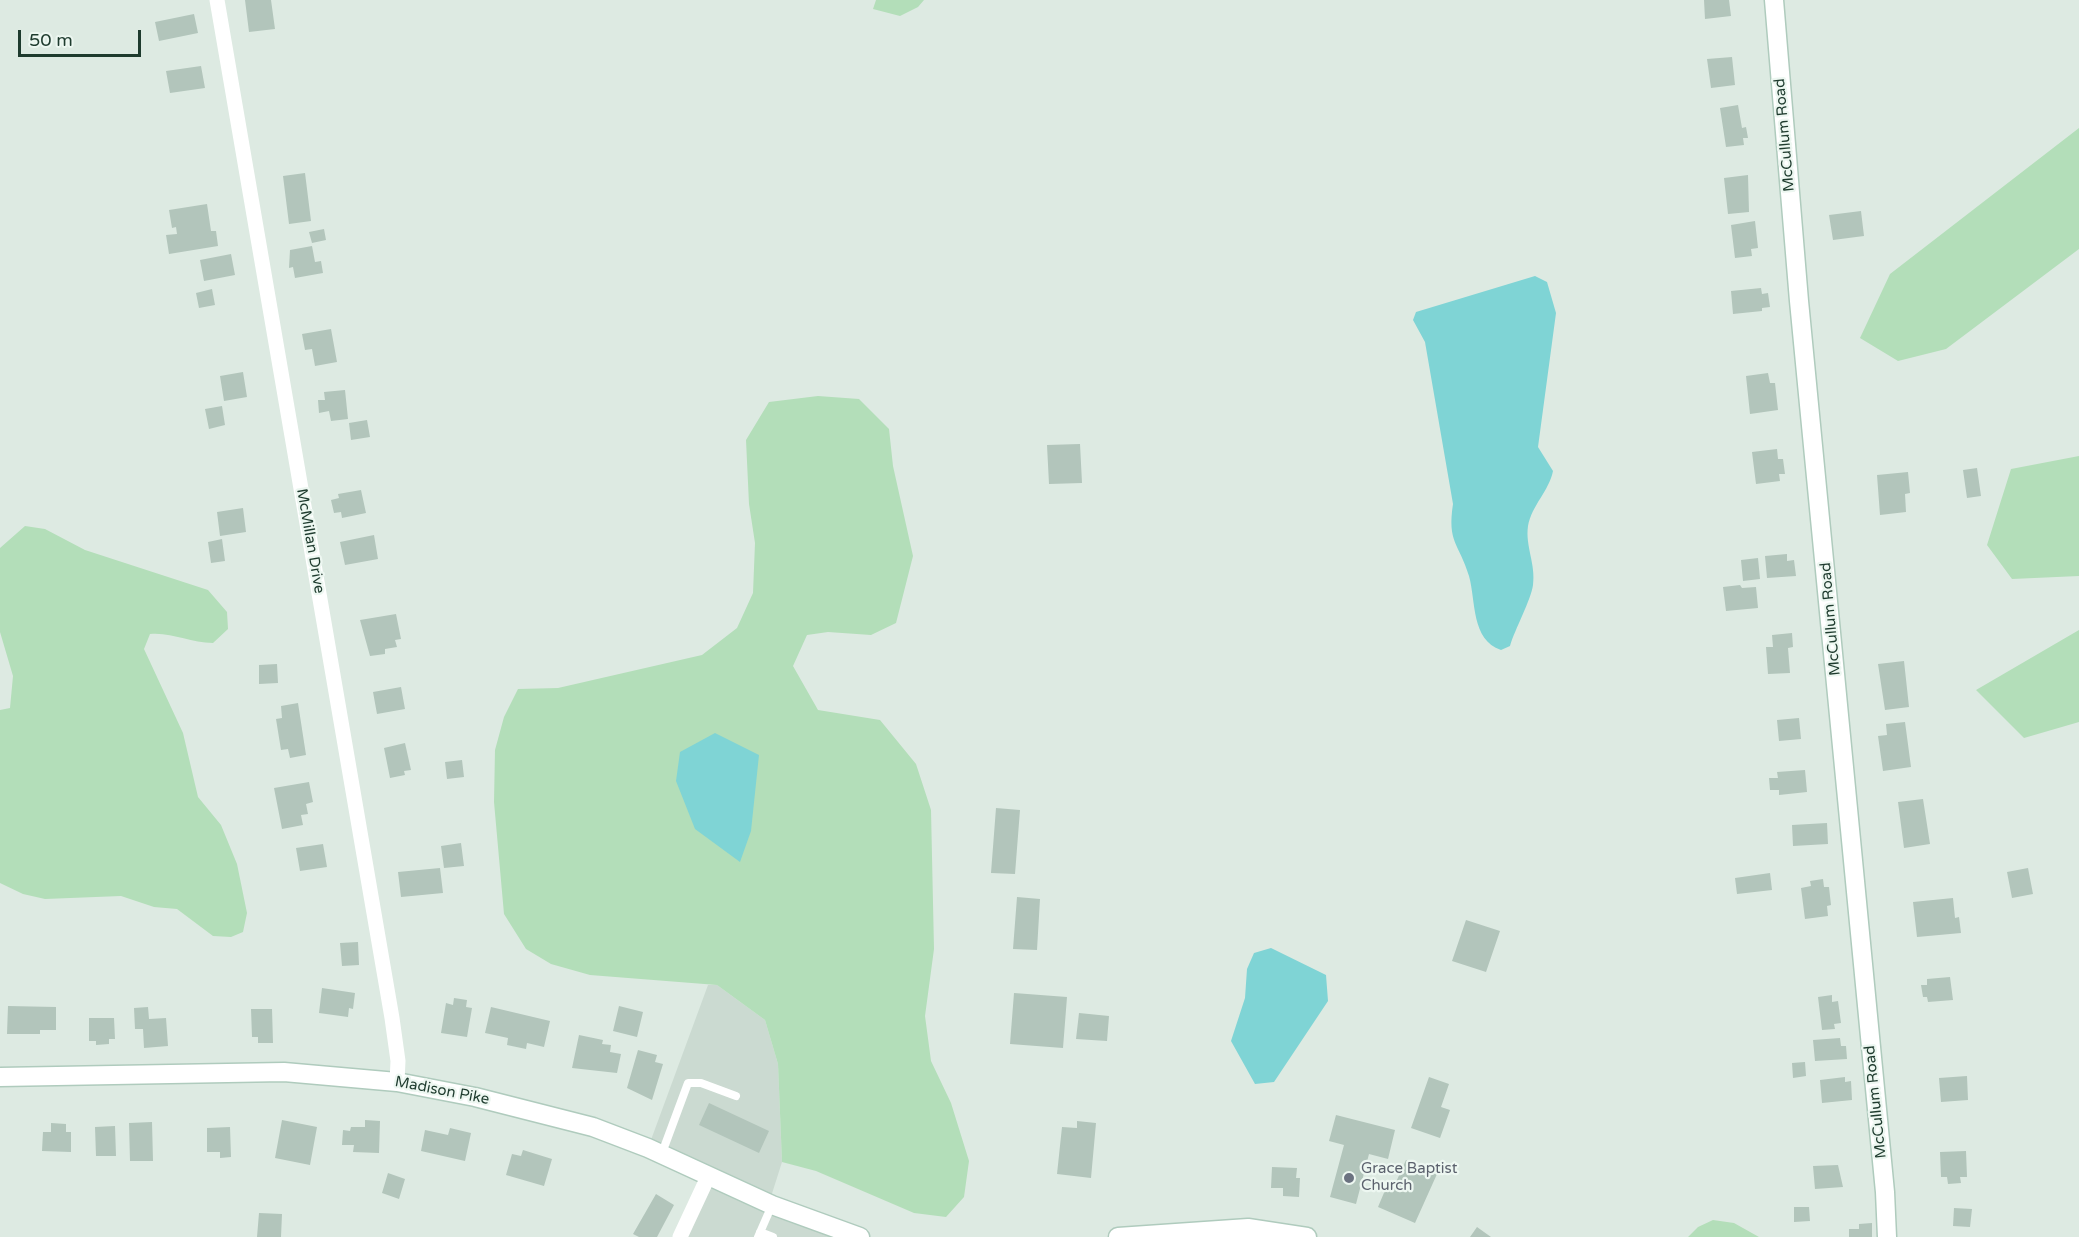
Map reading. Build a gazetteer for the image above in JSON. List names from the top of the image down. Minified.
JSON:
{"streets":{"street":["McCullum Road","McMillan Drive","Madison Pike"]},"crossings":[["McMillan Drive","Madison Pike"]],"places":["Grace Baptist Church"],"scale_bar":"50 m"}
